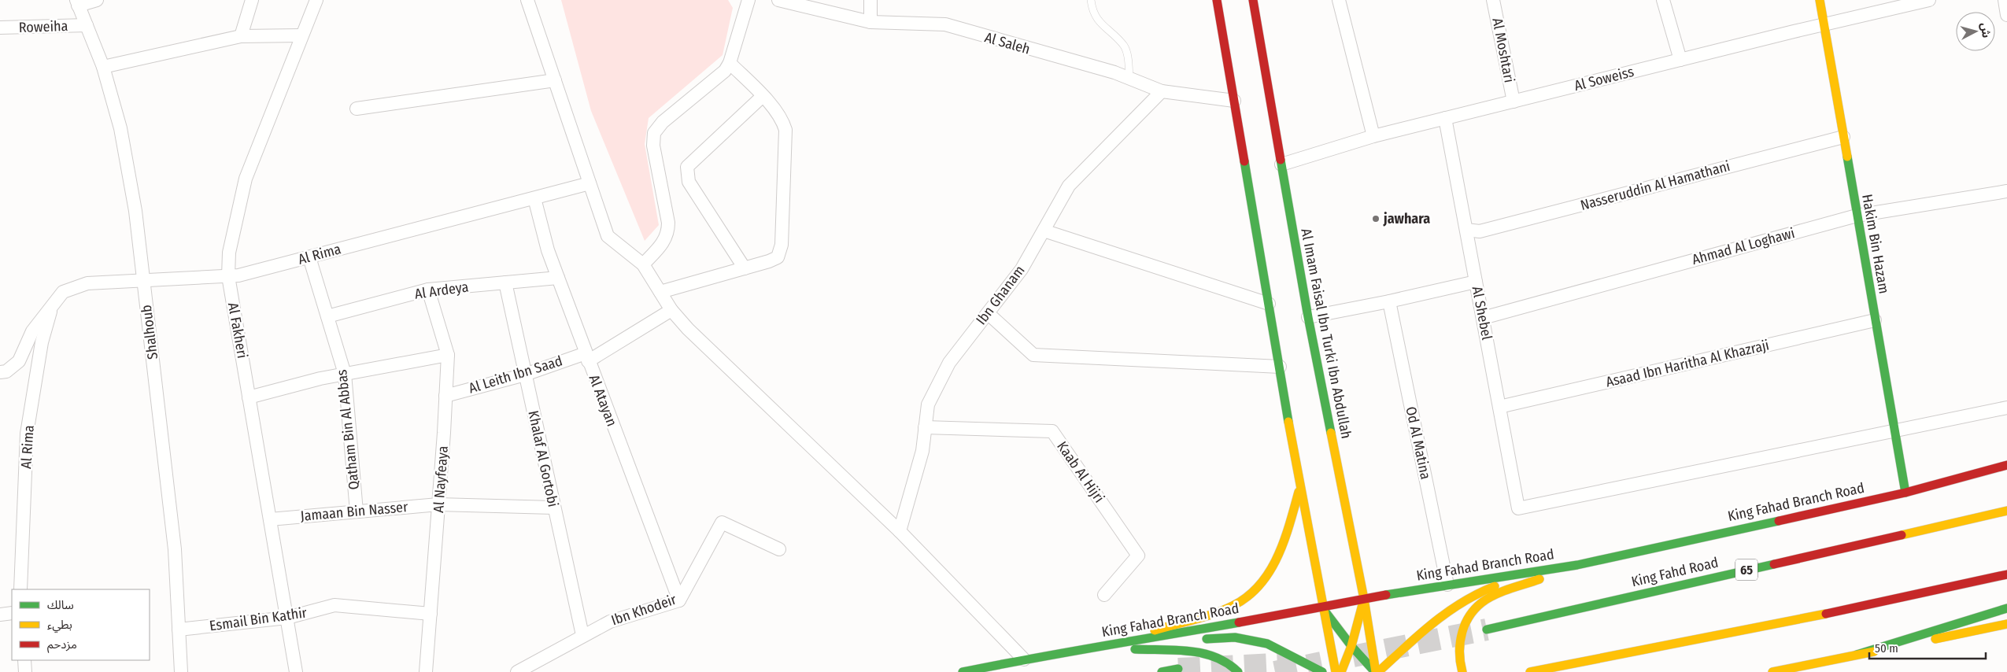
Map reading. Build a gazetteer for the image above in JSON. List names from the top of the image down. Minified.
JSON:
{"streets":{"main road":["Hakim Bin Hazam","Al Imam Faisal Ibn Turki Ibn Abdullah","King Fahad Branch Road","65","King Fahd Road"],"street":["Roweiha","Al Saleh","Al Moshtari","Al Soweiss","Nasseruddin Al Hamathani","Ahmad Al Loghawi","Al Rima","Al Ardeya","Ibn Ghanam","Al Shebel","Al Fakheri","Shalhoub","Asaad Ibn Haritha Al Khazraji","Al Leith Ibn Saad","Al Atayan","Qatham Bin Al Abbas","Od Al Matina","Khalaf Al Gortobi","Kaab Al Hijri","Al Nayfeaya","Jamaan Bin Nasser","Ibn Khodeir","Esmail Bin Kathir"]},"crossings":[["Roweiha","Shalhoub"],["Al Saleh","Ibn Ghanam"],["Al Moshtari","Al Soweiss"],["Al Soweiss","Hakim Bin Hazam"],["Al Soweiss","Al Shebel"],["Al Soweiss","Al Imam Faisal Ibn Turki Ibn Abdullah"],["Nasseruddin Al Hamathani","Hakim Bin Hazam"],["Nasseruddin Al Hamathani","Al Shebel"],["Hakim Bin Hazam","Ahmad Al Loghawi"],["Hakim Bin Hazam","Al Shebel"],["Hakim Bin Hazam","Asaad Ibn Haritha Al Khazraji"],["Hakim Bin Hazam","King Fahad Branch Road"],["Ahmad Al Loghawi","Al Shebel"],["Al Rima","Al Fakheri"],["Al Rima","Shalhoub"],["Al Rima","Al Atayan"],["Al Rima","Qatham Bin Al Abbas"],["Al Ardeya","Al Atayan"],["Al Ardeya","Qatham Bin Al Abbas"],["Al Ardeya","Khalaf Al Gortobi"],["Al Ardeya","Al Nayfeaya"],["Ibn Ghanam","Kaab Al Hijri"],["Al Shebel","Asaad Ibn Haritha Al Khazraji"],["Al Fakheri","Jamaan Bin Nasser"],["Al Fakheri","Esmail Bin Kathir"],["Shalhoub","Esmail Bin Kathir"],["Al Imam Faisal Ibn Turki Ibn Abdullah","King Fahad Branch Road"],["Al Leith Ibn Saad","Al Atayan"],["Al Leith Ibn Saad","Khalaf Al Gortobi"],["Al Leith Ibn Saad","Al Nayfeaya"],["Al Atayan","Ibn Khodeir"],["Qatham Bin Al Abbas","Jamaan Bin Nasser"],["Od Al Matina","King Fahad Branch Road"],["Khalaf Al Gortobi","Jamaan Bin Nasser"],["Khalaf Al Gortobi","Ibn Khodeir"],["Al Nayfeaya","Jamaan Bin Nasser"],["Al Nayfeaya","Esmail Bin Kathir"]],"places":["jawhara"],"legend":["سالك","بطيء","مزدحم"],"scale_bar":"50 m","north":"right"}
